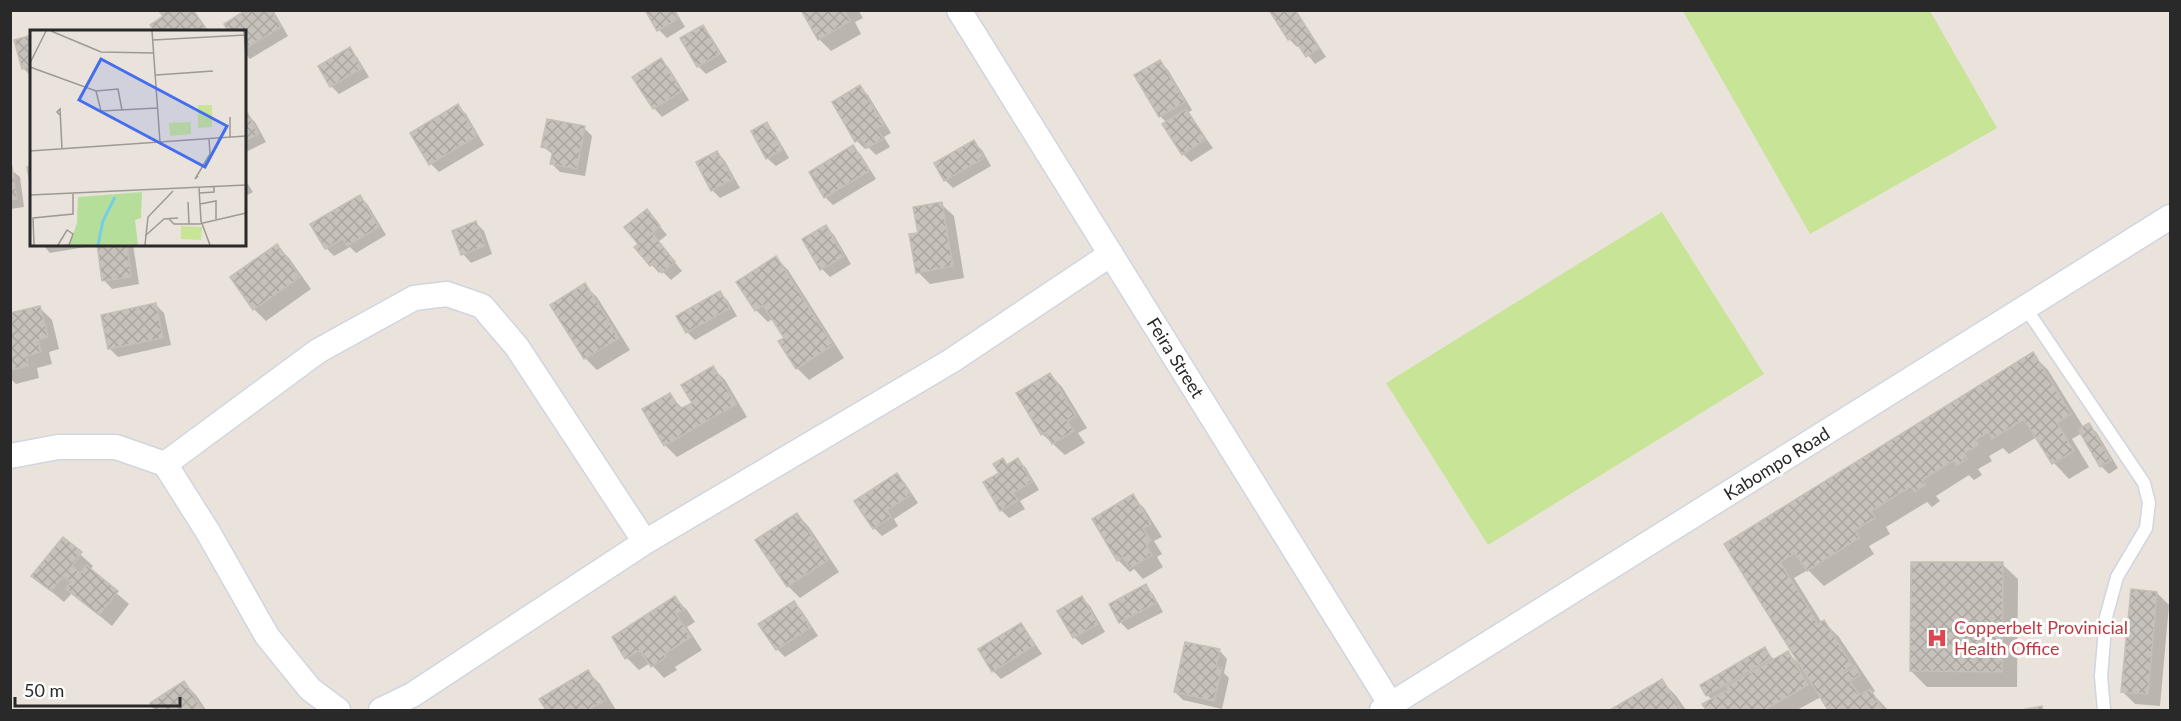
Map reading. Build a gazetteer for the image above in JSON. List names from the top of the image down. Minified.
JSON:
{"streets":{"street":["Feira Street","Kabompo Road"]},"crossings":[["Feira Street","Kabompo Road"]],"places":{"hospital":["Copperbelt Provinicial Health Office"]},"scale_bar":"50 m"}
